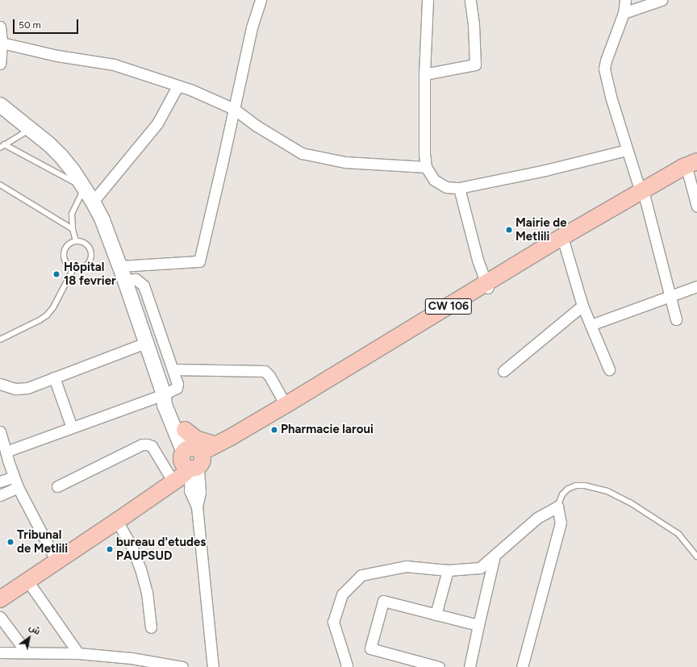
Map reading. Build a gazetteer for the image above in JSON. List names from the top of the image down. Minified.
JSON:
{"streets":{"main road":["CW 106"]},"places":["Mairie de Metlili","Hôpital 18 fevrier","Pharmacie laroui","Tribunal de Metlili","bureau d'etudes PAUPSUD"],"scale_bar":"50 m","north":"top right"}
